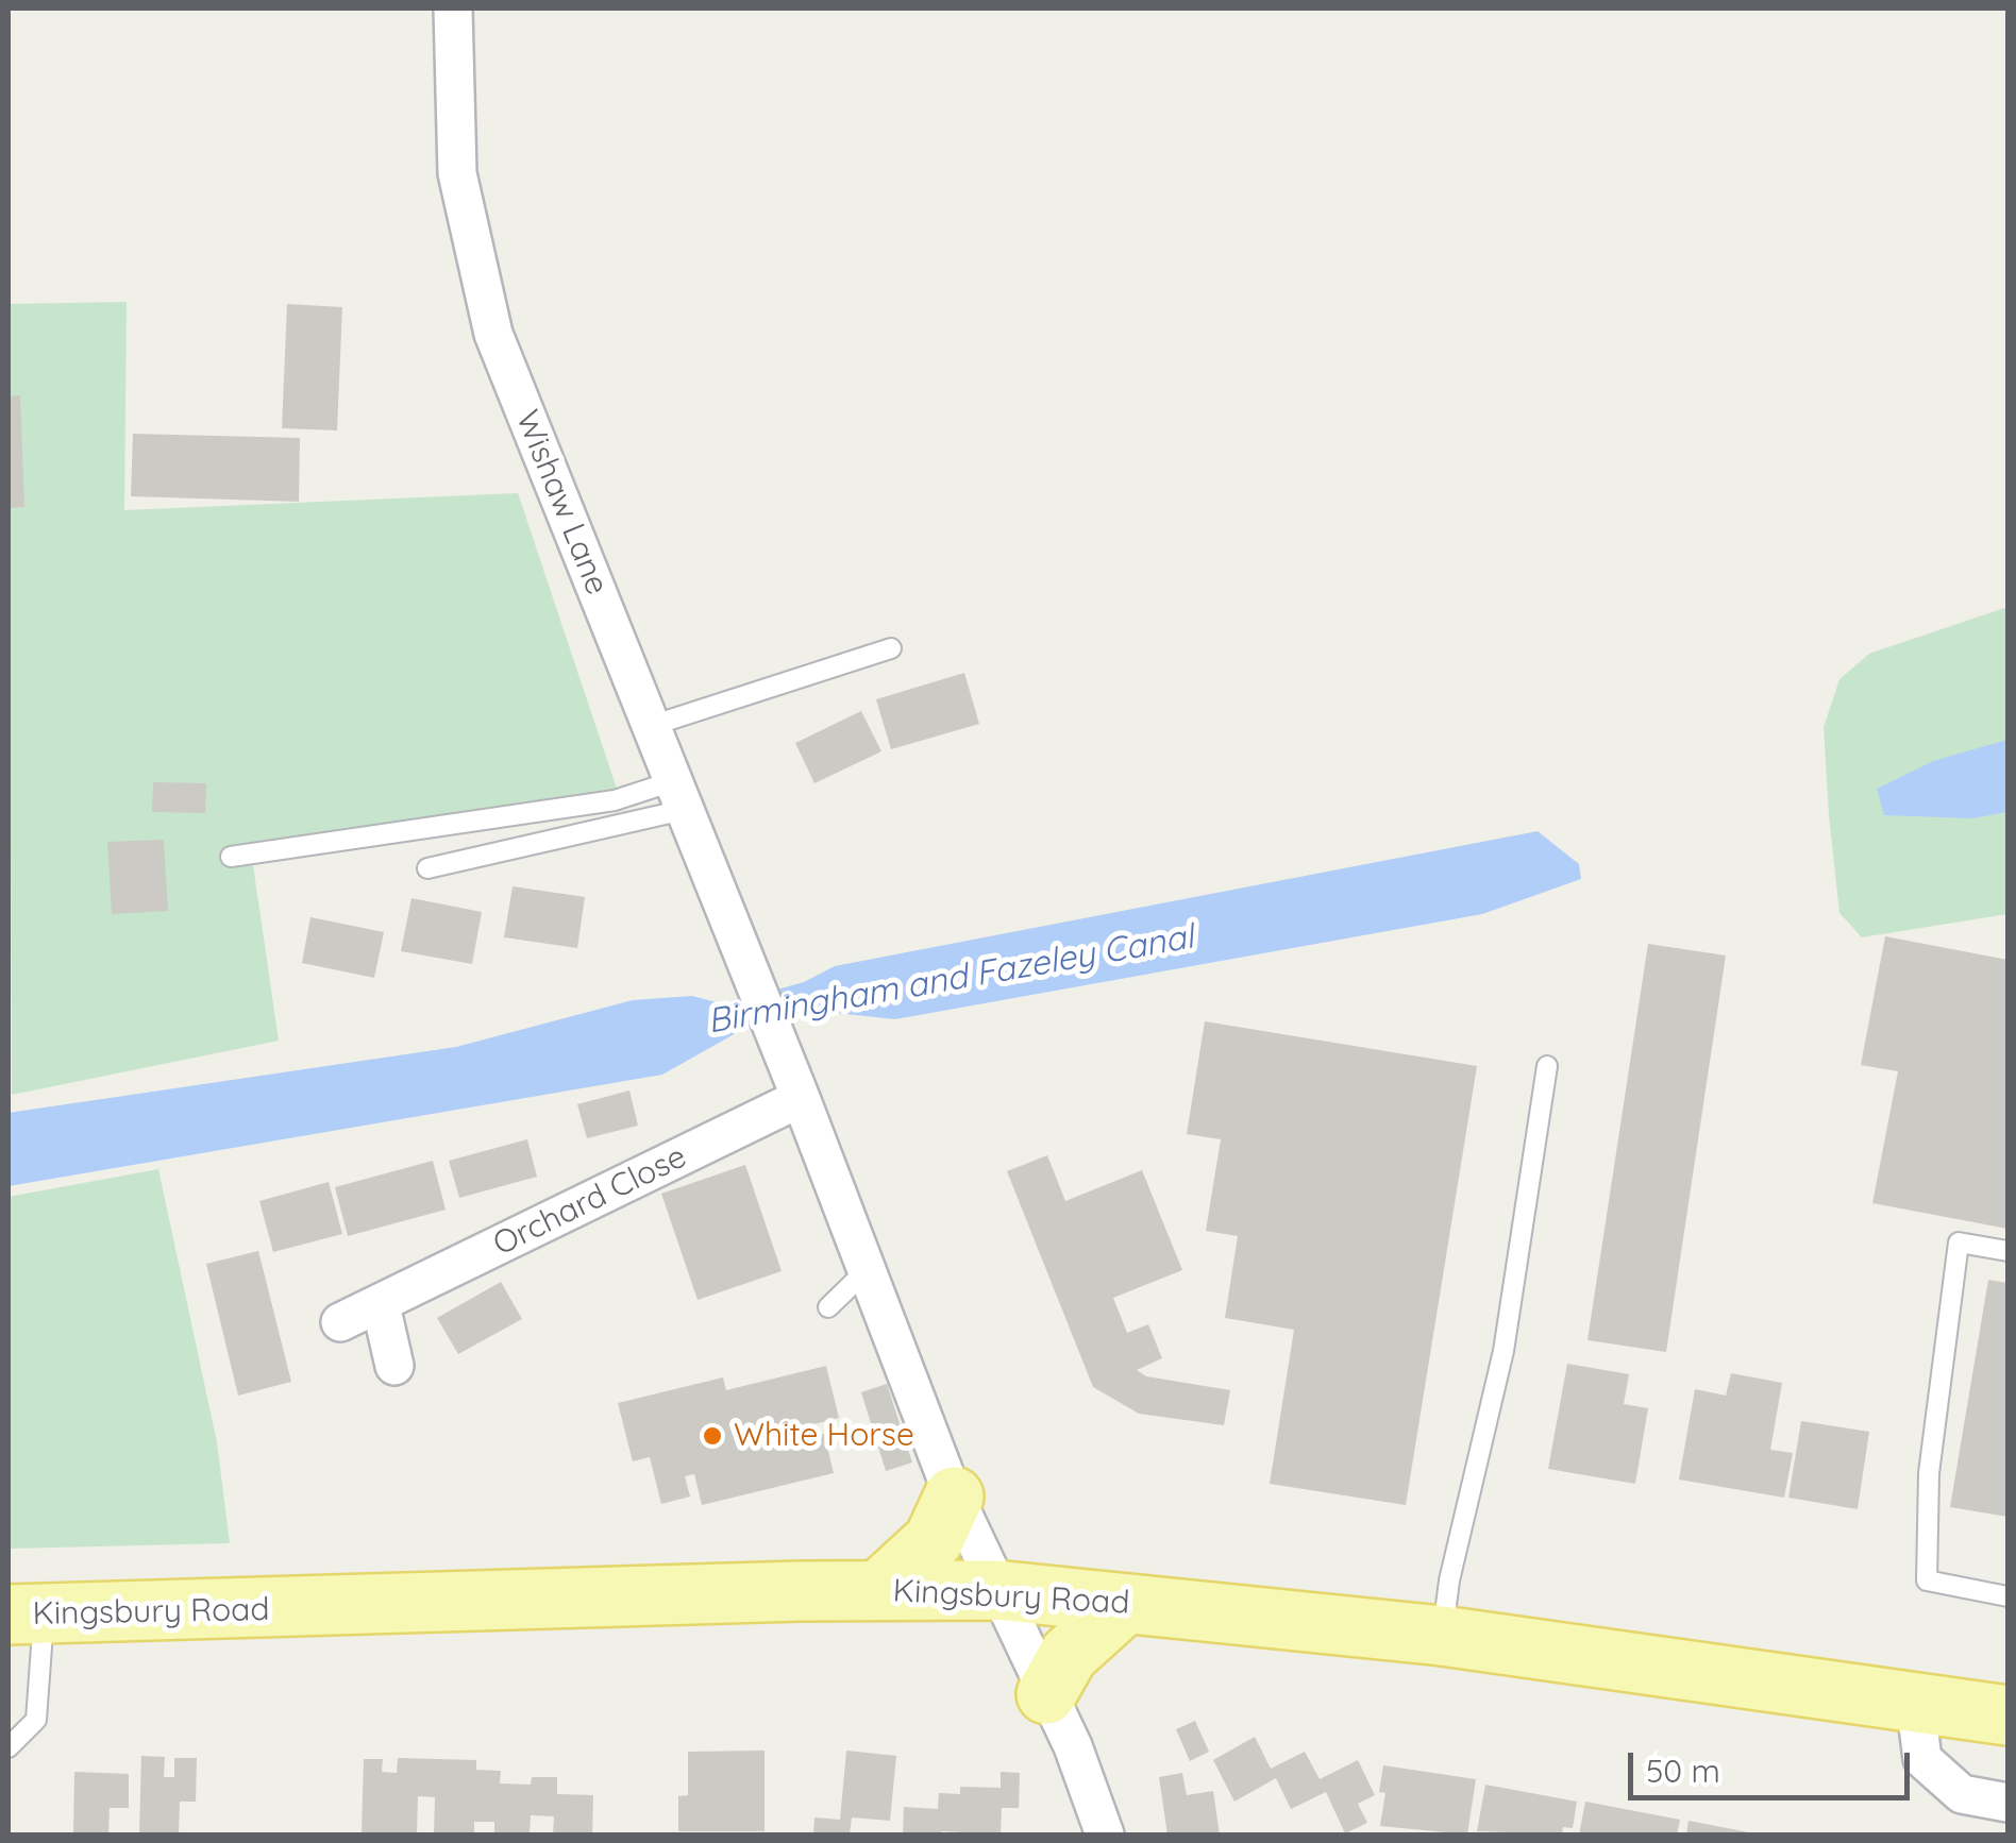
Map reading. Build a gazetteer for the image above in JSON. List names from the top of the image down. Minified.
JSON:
{"streets":{"main road":["Kingsbury Road"],"street":["Wishaw Lane","Orchard Close"]},"crossings":[["Wishaw Lane","Orchard Close"]],"water":["Birmingham and Fazeley Canal"],"places":["White Horse"],"scale_bar":"50 m"}
